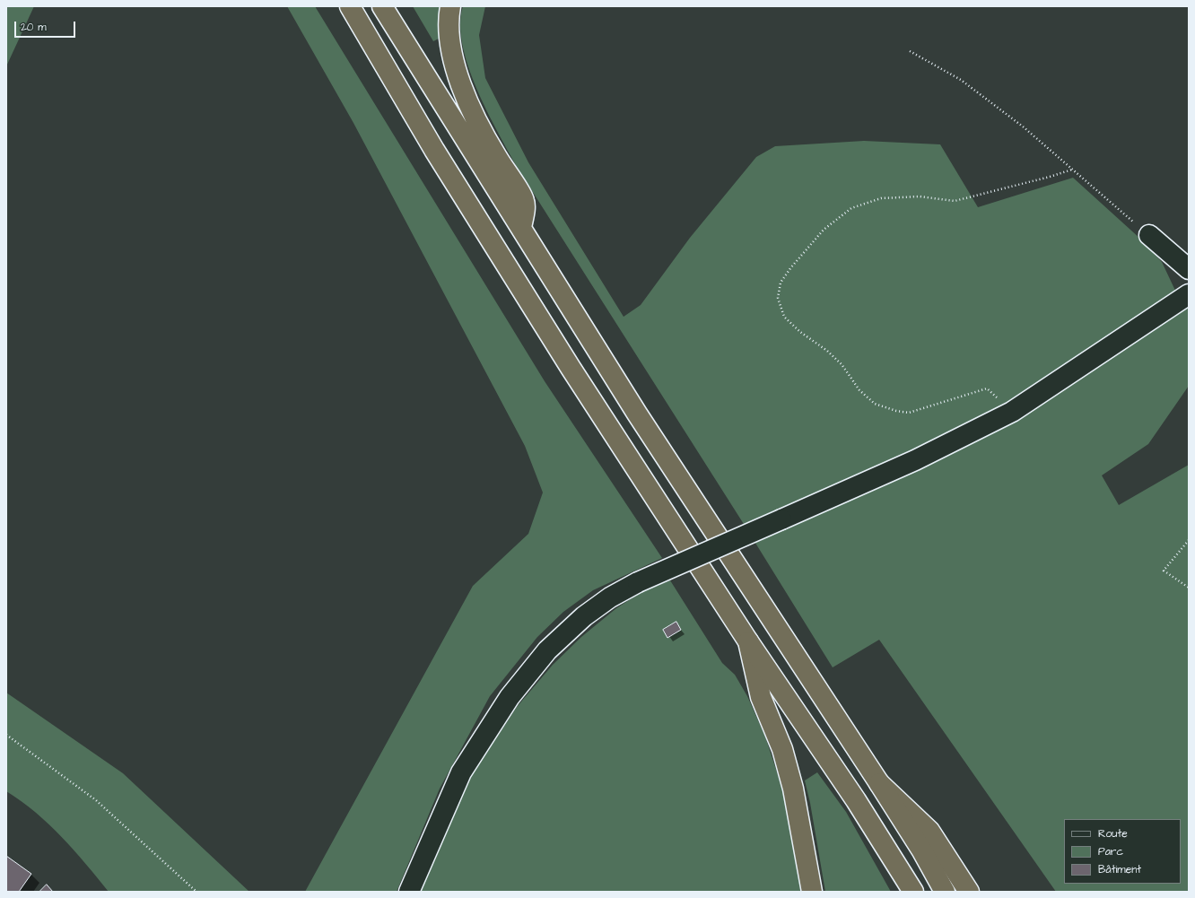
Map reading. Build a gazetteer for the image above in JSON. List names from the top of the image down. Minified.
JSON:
{"legend":["Route","Parc","Bâtiment"],"scale_bar":"20 m"}
